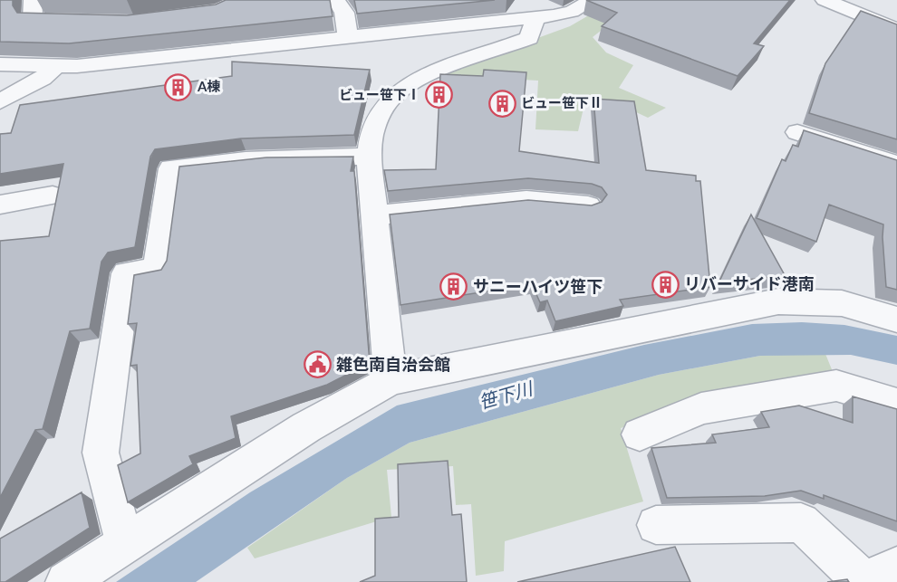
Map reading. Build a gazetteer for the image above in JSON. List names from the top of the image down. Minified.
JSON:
{"water":["笹下川"],"places":{"building":["A棟","ビュー笹下Ⅰ","ビュー笹下Ⅱ","リバーサイド港南","サニーハイツ笹下"],"public building":["雑色南自治会館"]}}
